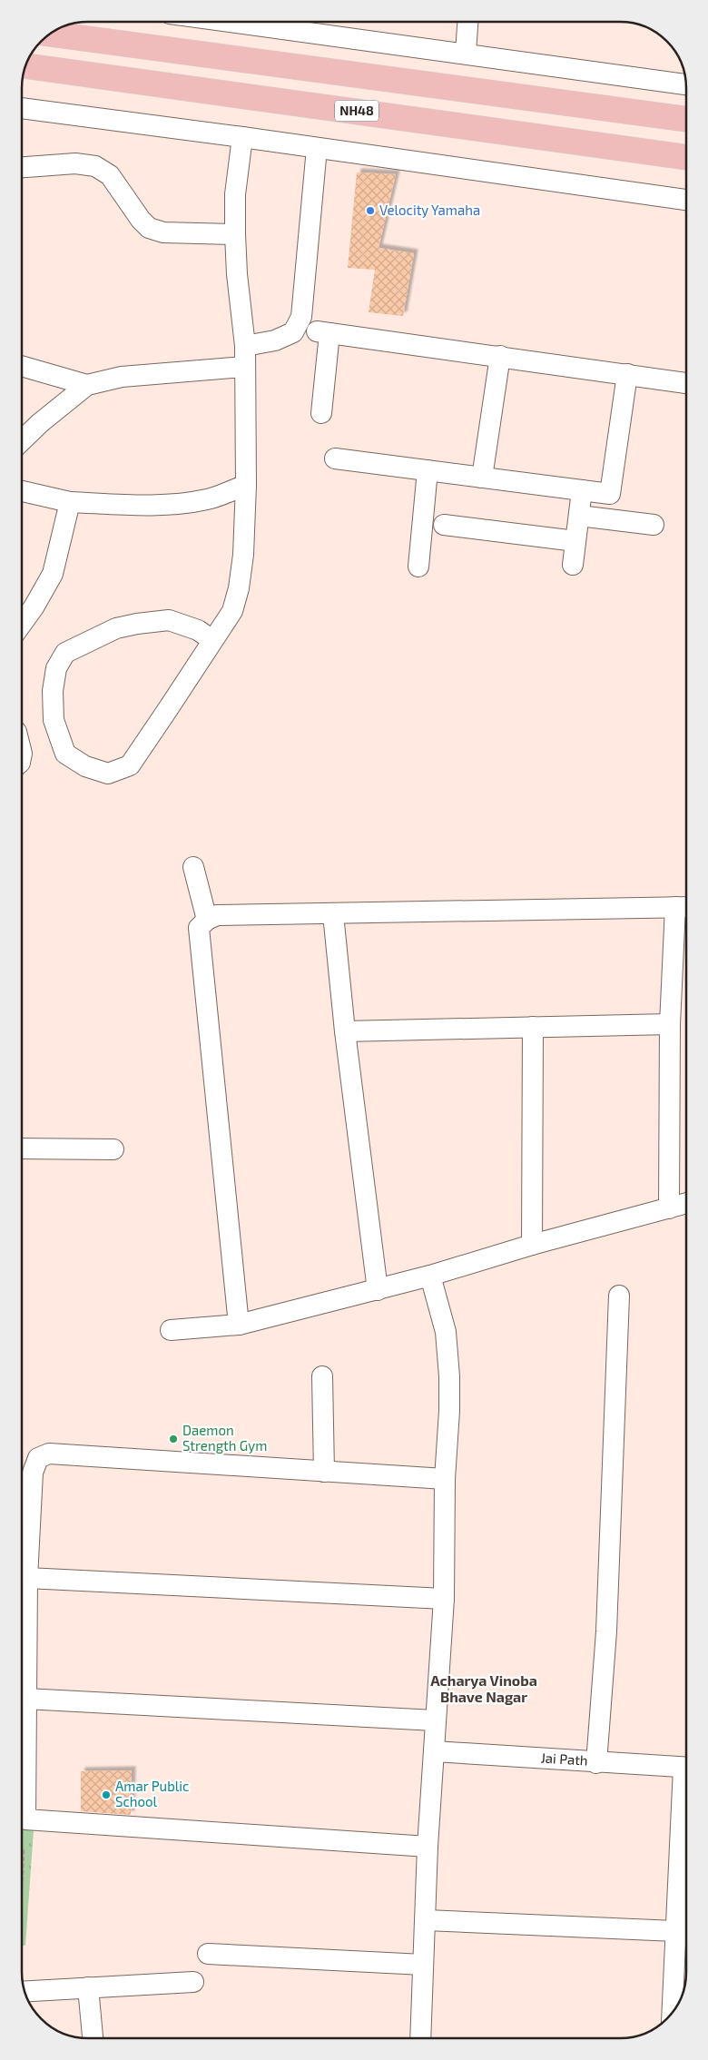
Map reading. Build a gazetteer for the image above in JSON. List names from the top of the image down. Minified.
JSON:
{"streets":{"highway":["NH48"],"street":["Jai Path"]},"districts":["Acharya Vinoba Bhave Nagar"],"places":["Velocity Yamaha","Daemon Strength Gym","Amar Public School"]}
